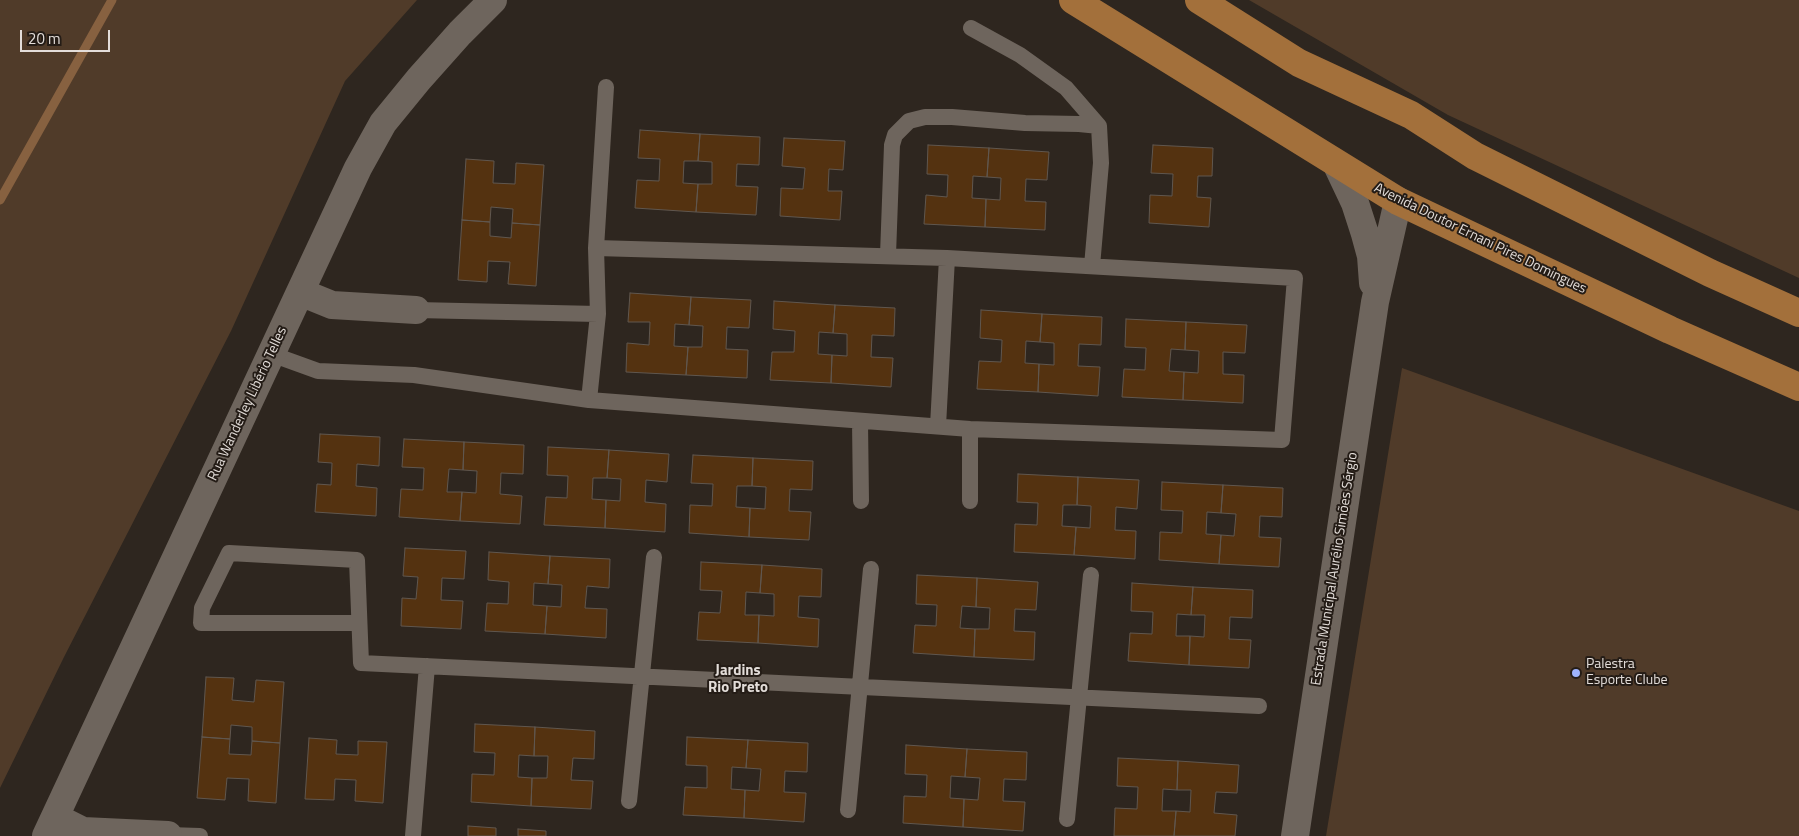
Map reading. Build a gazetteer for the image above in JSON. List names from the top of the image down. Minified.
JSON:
{"streets":{"main road":["Avenida Doutor Ernani Pires Domingues"],"street":["Rua Wanderley Libério Telles","Estrada Municipal Aurélio Simões Sérgio"]},"crossings":[["Avenida Doutor Ernani Pires Domingues","Estrada Municipal Aurélio Simões Sérgio"]],"districts":["Jardins Rio Preto"],"places":["Palestra Esporte Clube"],"scale_bar":"20 m"}
